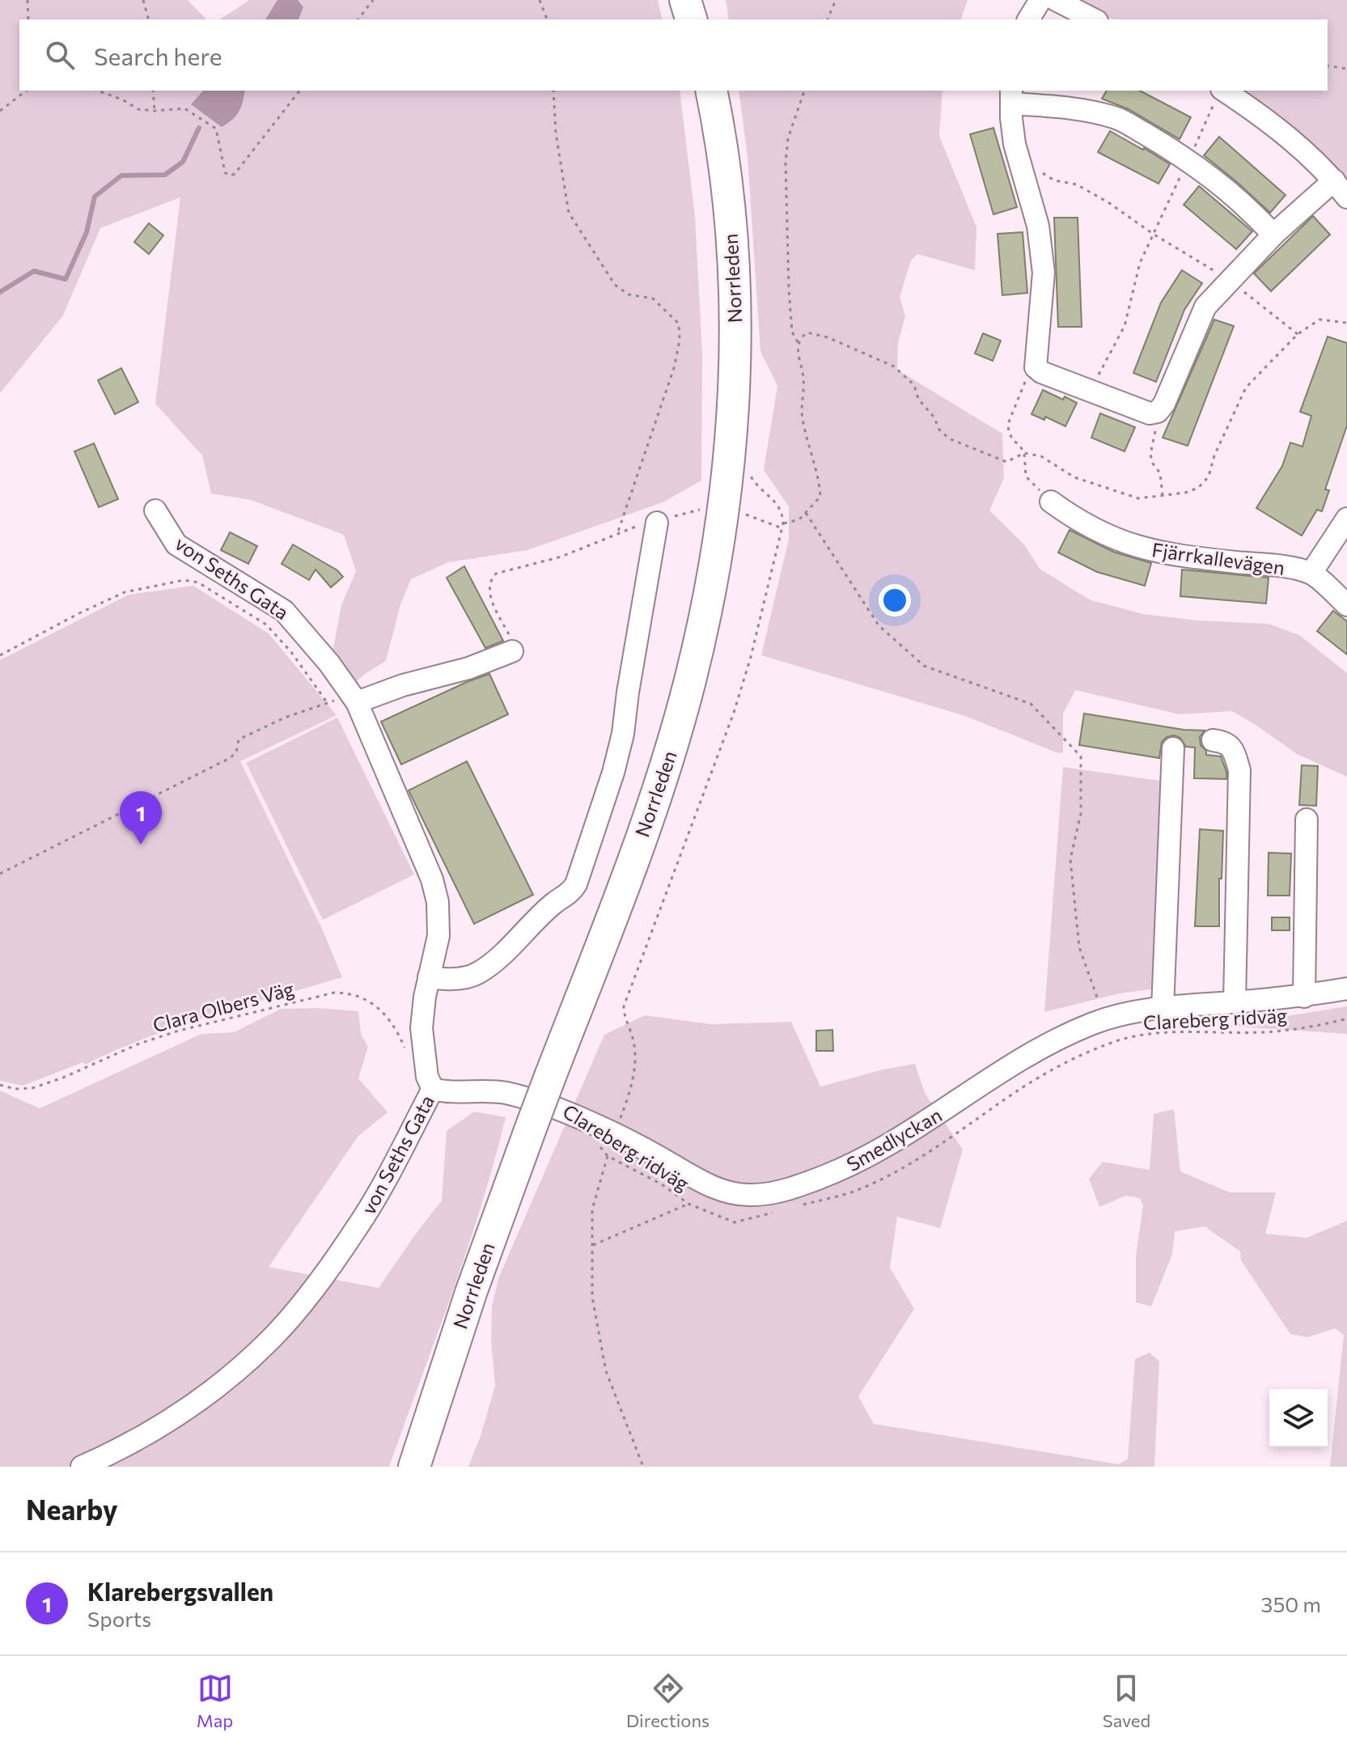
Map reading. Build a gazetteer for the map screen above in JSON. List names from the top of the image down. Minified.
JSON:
{"streets":{"highway":["Norrleden"],"street":["Fjärrkallevägen","von Seths Gata","Smedlyckan"],"path":["Clara Olbers Väg","Clareberg ridväg"]},"crossings":[["von Seths Gata","Smedlyckan"]],"page":{"search":"Search here","pins":"1","heading":"Nearby","list":[{"mark":"1","name":"Klarebergsvallen","note":"Sports","value":"350 m"}],"nav":["Map","Directions","Saved"]}}
